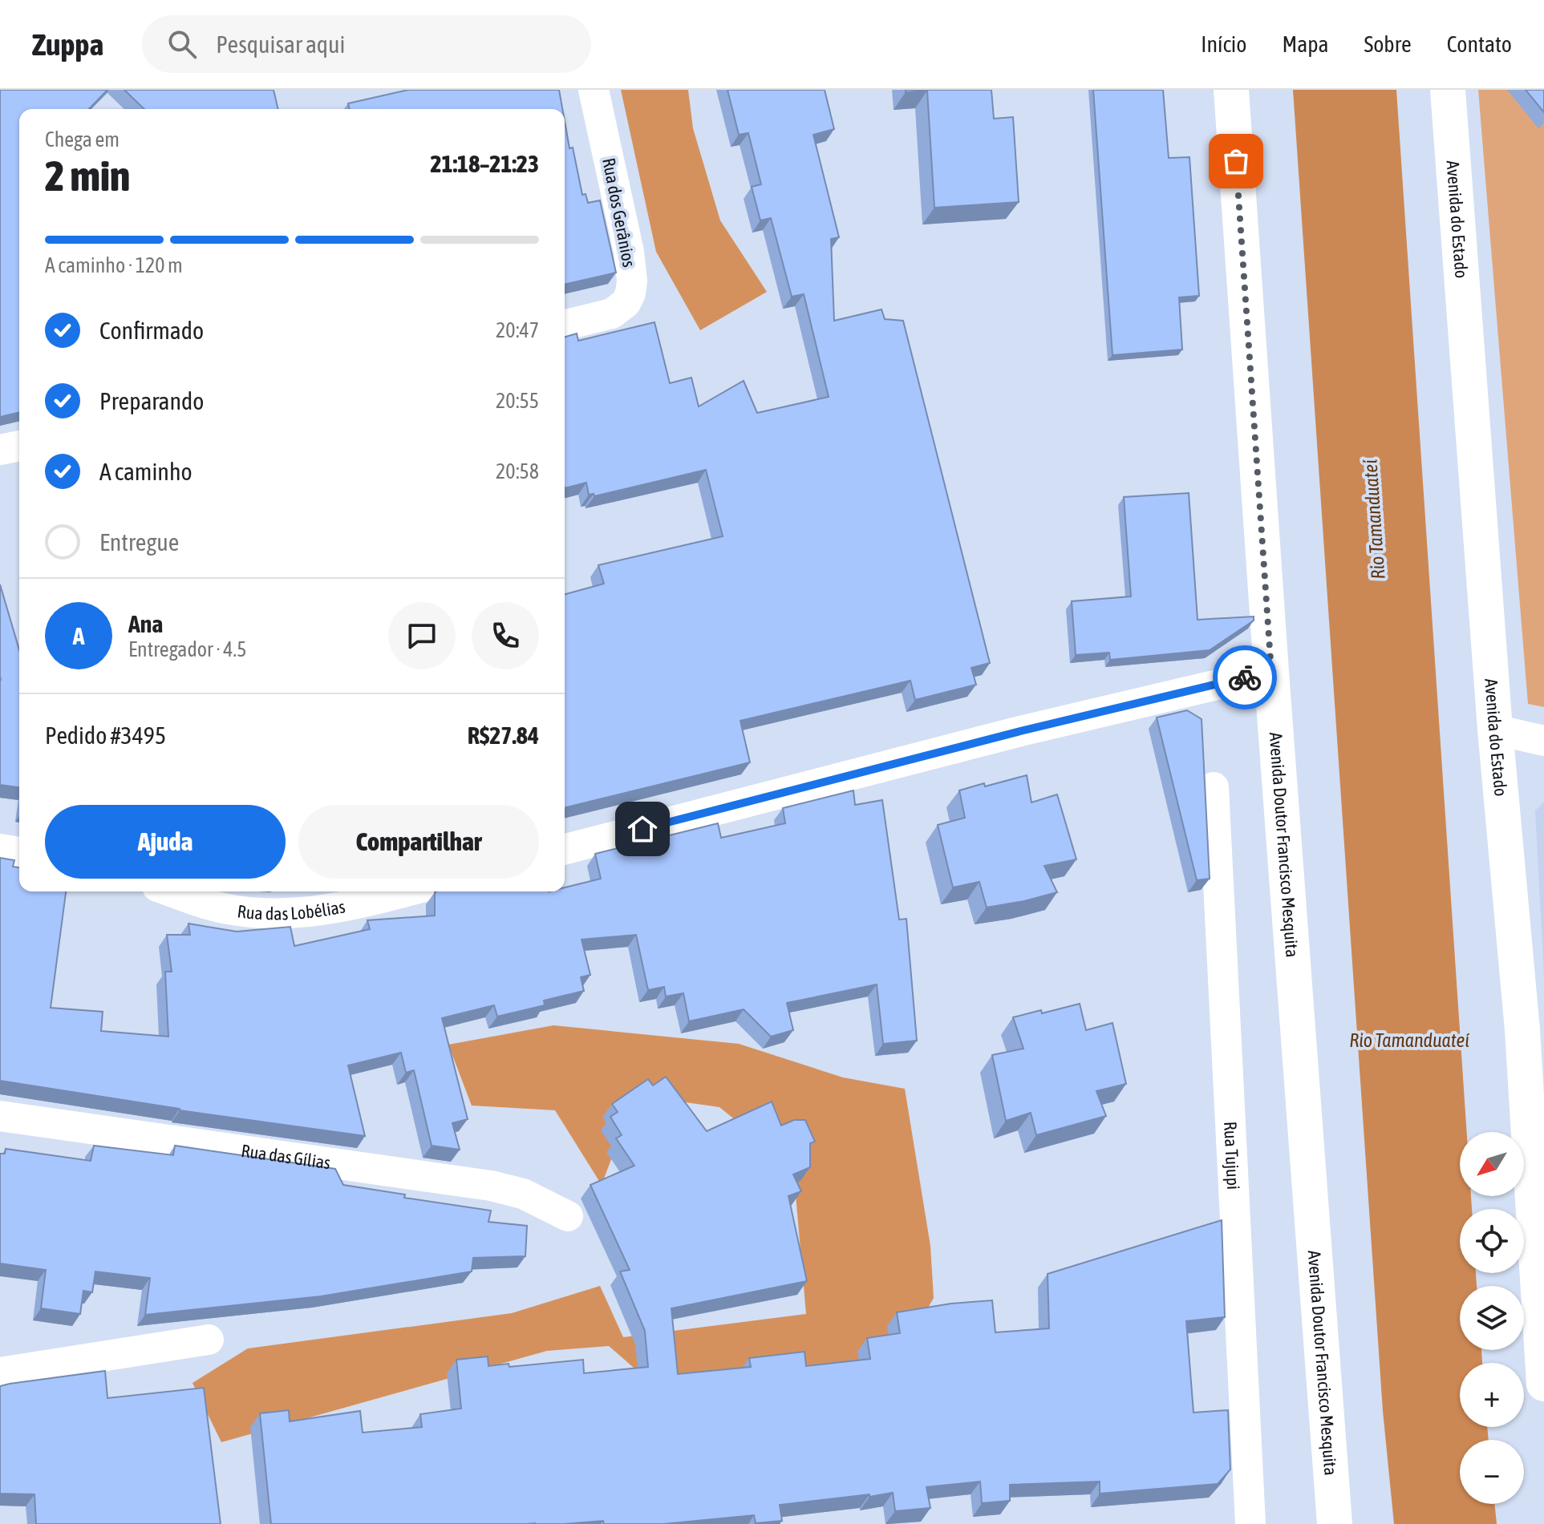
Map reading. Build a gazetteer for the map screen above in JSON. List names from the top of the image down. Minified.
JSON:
{"streets":{"highway":["Avenida do Estado","Avenida Doutor Francisco Mesquita"],"street":["Rua dos Gerânios","Rua das Lobélias","Rua Tujupi","Rua das Gílias"]},"water":["Rio Tamanduateí"],"north":"bottom left","page":{"header":"Zuppa","search":"Pesquisar aqui","nav":["Início","Mapa","Sobre","Contato"],"heading":["2 min","Chega em","21:18–21:23"],"panel":["Ana","Entregador · 4.5","Pedido #3495","R$27.84"],"bar":"A caminho · 120 m","list":[["Confirmado","20:47"],["Preparando","20:55"],["A caminho","20:58"],"Entregue"],"round":"A","buttons":["Ajuda","Compartilhar"],"map_buttons":["+","−"]}}
